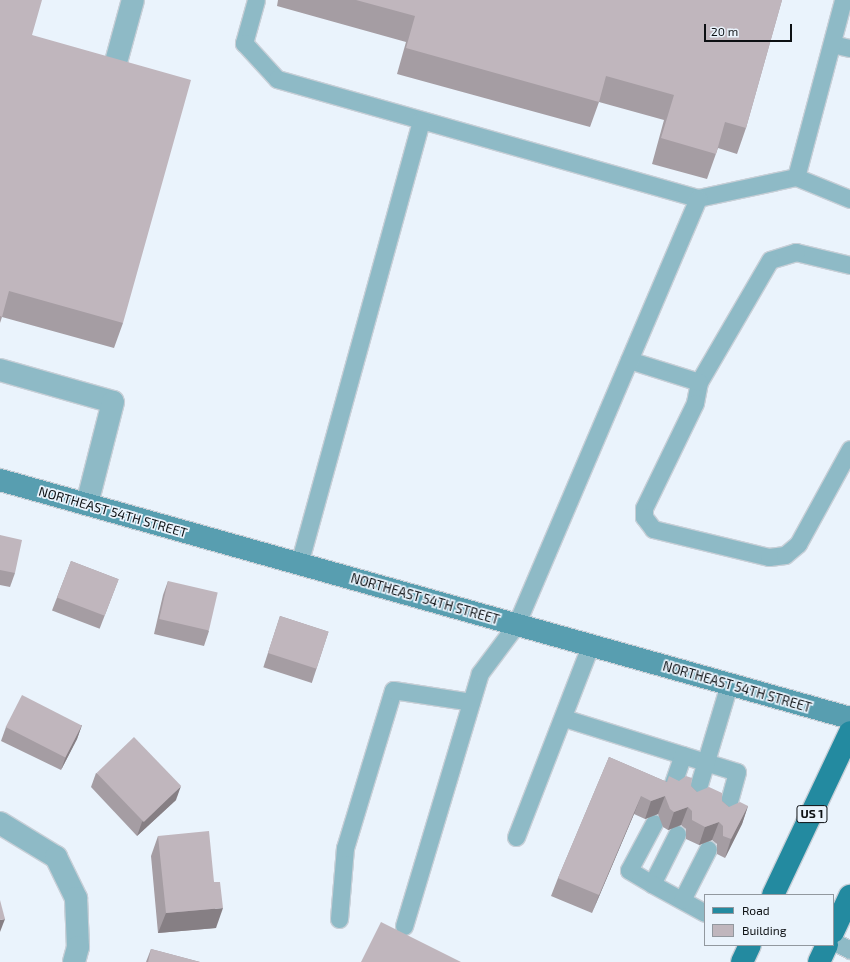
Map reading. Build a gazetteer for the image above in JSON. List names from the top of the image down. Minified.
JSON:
{"streets":{"main road":["US 1"],"street":["NORTHEAST 54TH STREET"]},"legend":["Road","Building"],"scale_bar":"20 m"}
